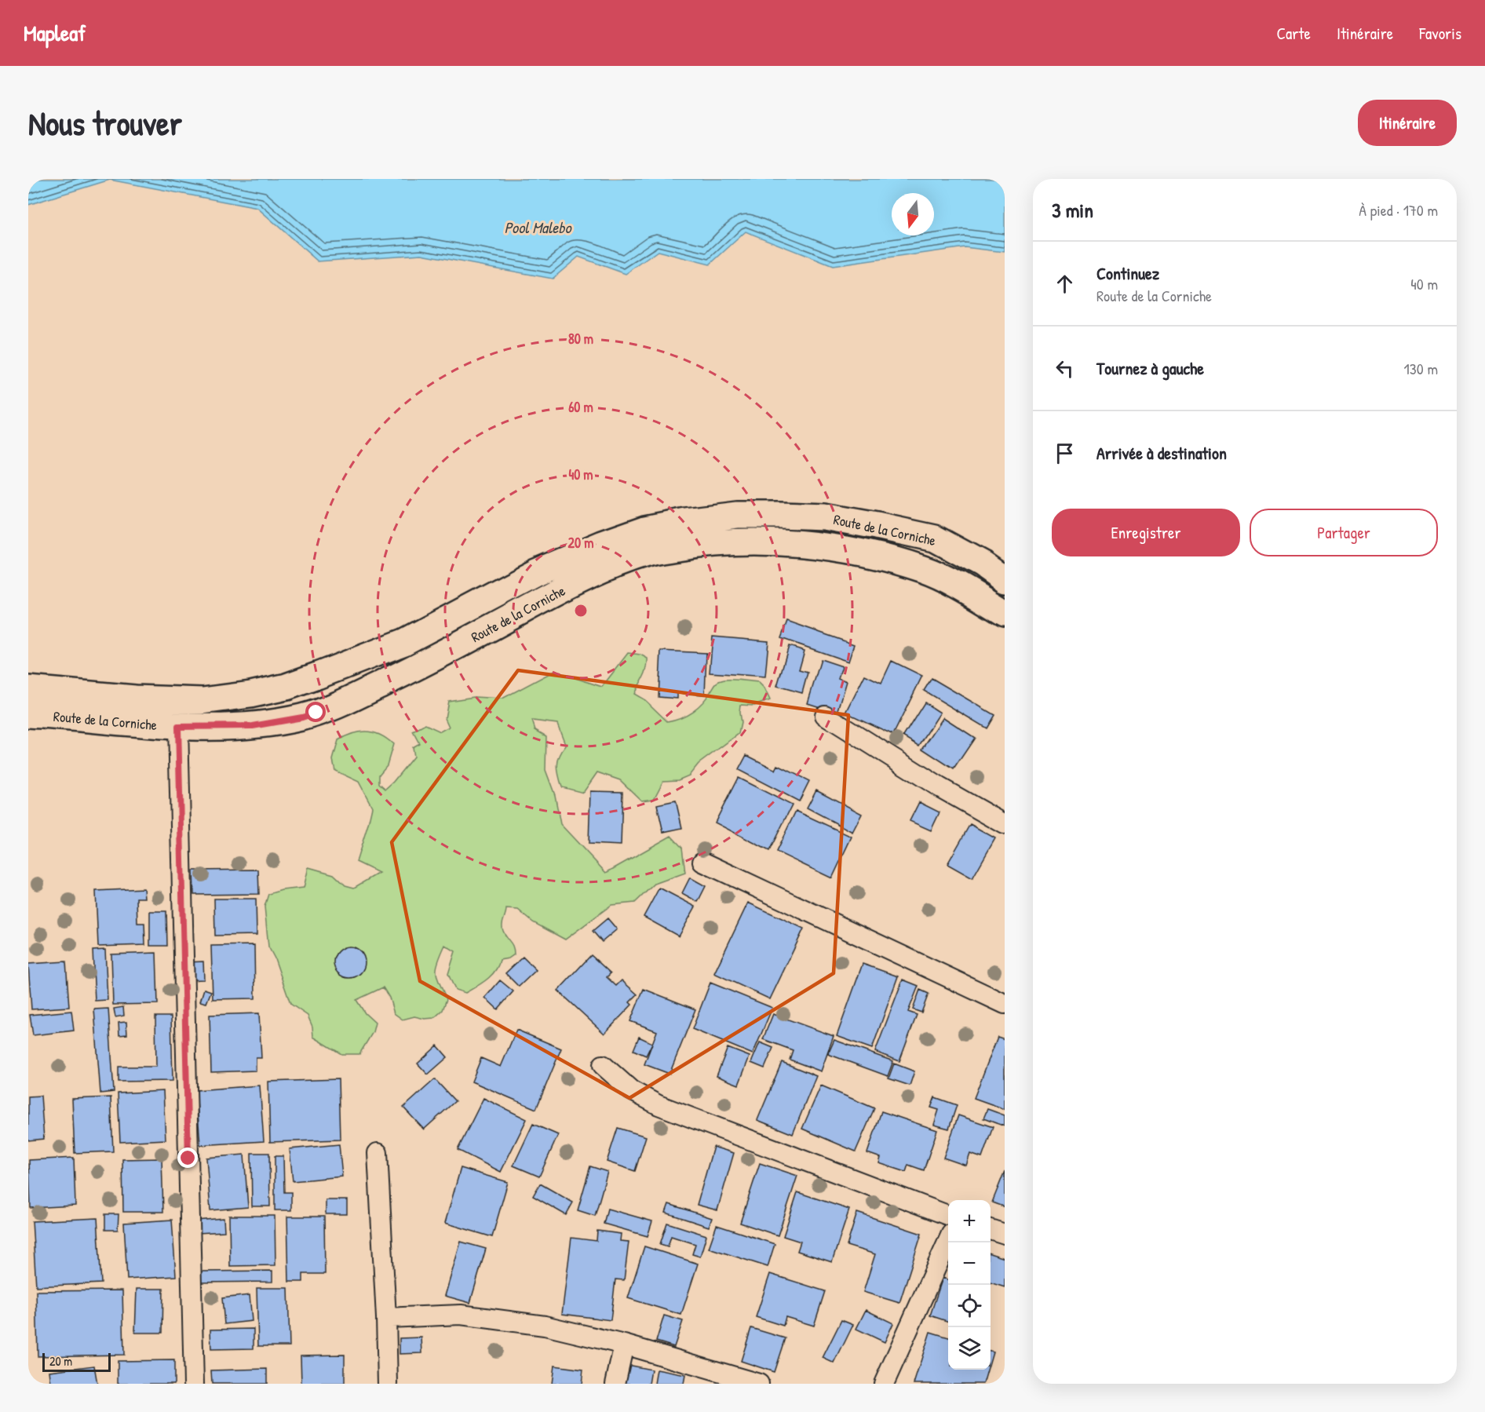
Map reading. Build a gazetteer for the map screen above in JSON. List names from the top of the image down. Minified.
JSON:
{"streets":{"main road":["Route de la Corniche"]},"water":["Pool Malebo"],"scale_bar":"20 m","north":"bottom","page":{"header":"Mapleaf","nav":["Carte","Itinéraire","Favoris"],"buttons":["Itinéraire",["Enregistrer","Partager"]],"title":"Nous trouver","heading":["3 min","À pied · 170 m"],"list":[["Continuez","Route de la Corniche","40 m"],["Tournez à gauche","130 m"],"Arrivée à destination"],"map_buttons":["+","−"],"scale":"20 m"},"rings":["80 m","60 m","40 m","20 m"]}
